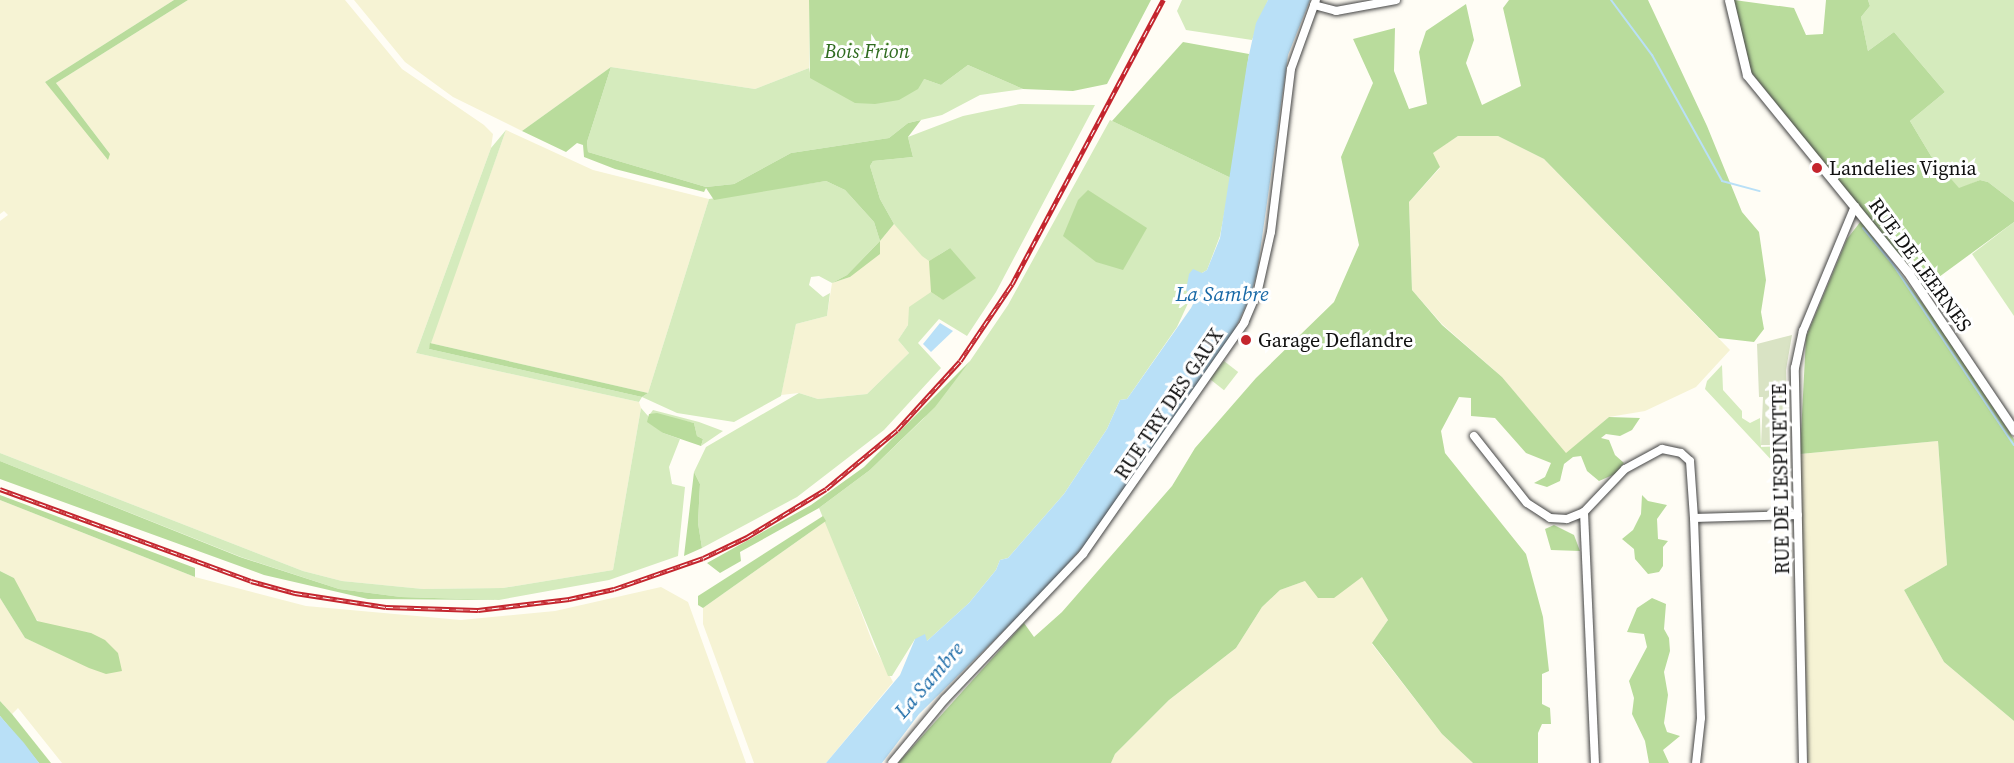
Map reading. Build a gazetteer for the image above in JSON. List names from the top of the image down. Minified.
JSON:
{"streets":{"street":["RUE DE LEERNES","RUE TRY DES GAUX","RUE DE L'ESPINETTE"]},"crossings":[["RUE DE LEERNES","RUE DE L'ESPINETTE"]],"water":["La Sambre"],"parks":["Bois Frion"],"places":["Landelies Vignia","Garage Deflandre"]}
